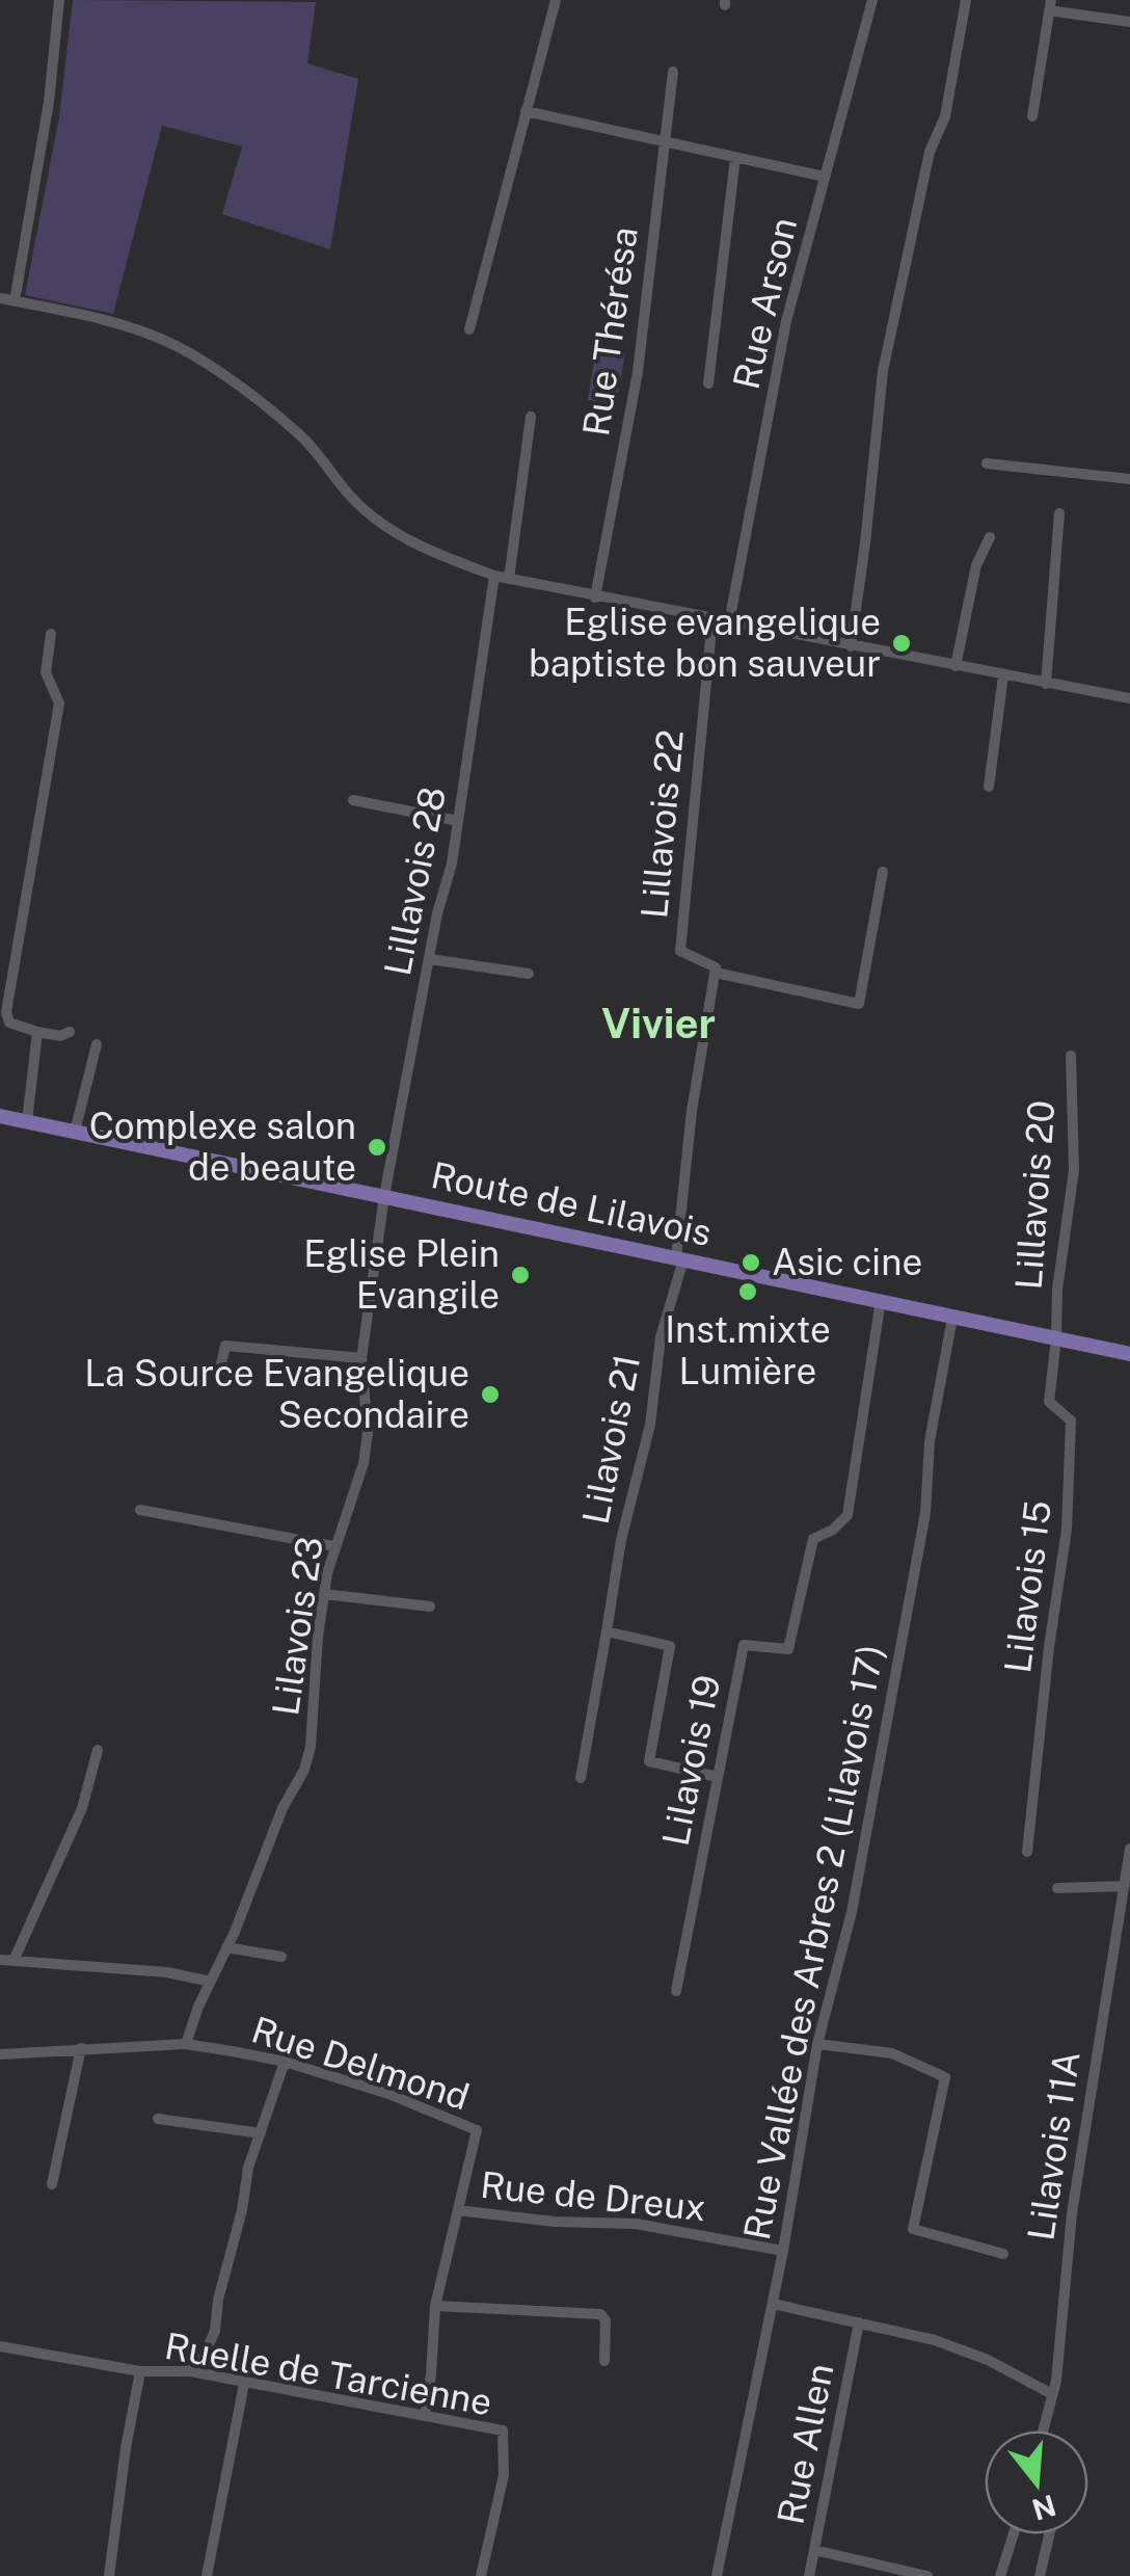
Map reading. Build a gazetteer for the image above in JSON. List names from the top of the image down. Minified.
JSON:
{"streets":{"main road":["Route de Lilavois"],"street":["Rue Arson","Rue Thérésa","Lillavois 22","Lillavois 28","Lillavois 20","Lilavois 21","Lilavois 15","Lilavois 23","Lilavois 19","Rue Vallée des Arbres 2 (Lilavois 17)","Rue Delmond","Lilavois 11A","Rue de Dreux","Ruelle de Tarcienne","Rue Allen"]},"crossings":[["Lillavois 28","Route de Lilavois"],["Lillavois 28","Lilavois 23"],["Lillavois 20","Route de Lilavois"],["Lillavois 20","Lilavois 15"],["Route de Lilavois","Lilavois 21"],["Route de Lilavois","Lilavois 15"],["Route de Lilavois","Lilavois 23"],["Route de Lilavois","Lilavois 19"],["Route de Lilavois","Rue Vallée des Arbres 2 (Lilavois 17)"],["Lilavois 23","Rue Delmond"],["Rue Vallée des Arbres 2 (Lilavois 17)","Rue de Dreux"],["Rue Delmond","Rue de Dreux"],["Rue Delmond","Ruelle de Tarcienne"]],"districts":["Vivier"],"places":["Eglise evangelique baptiste bon sauveur","Complexe salon de beaute","Asic cine","Eglise Plein Evangile","Inst.mixte Lumière","La Source Evangelique Secondaire"],"north":"bottom"}
